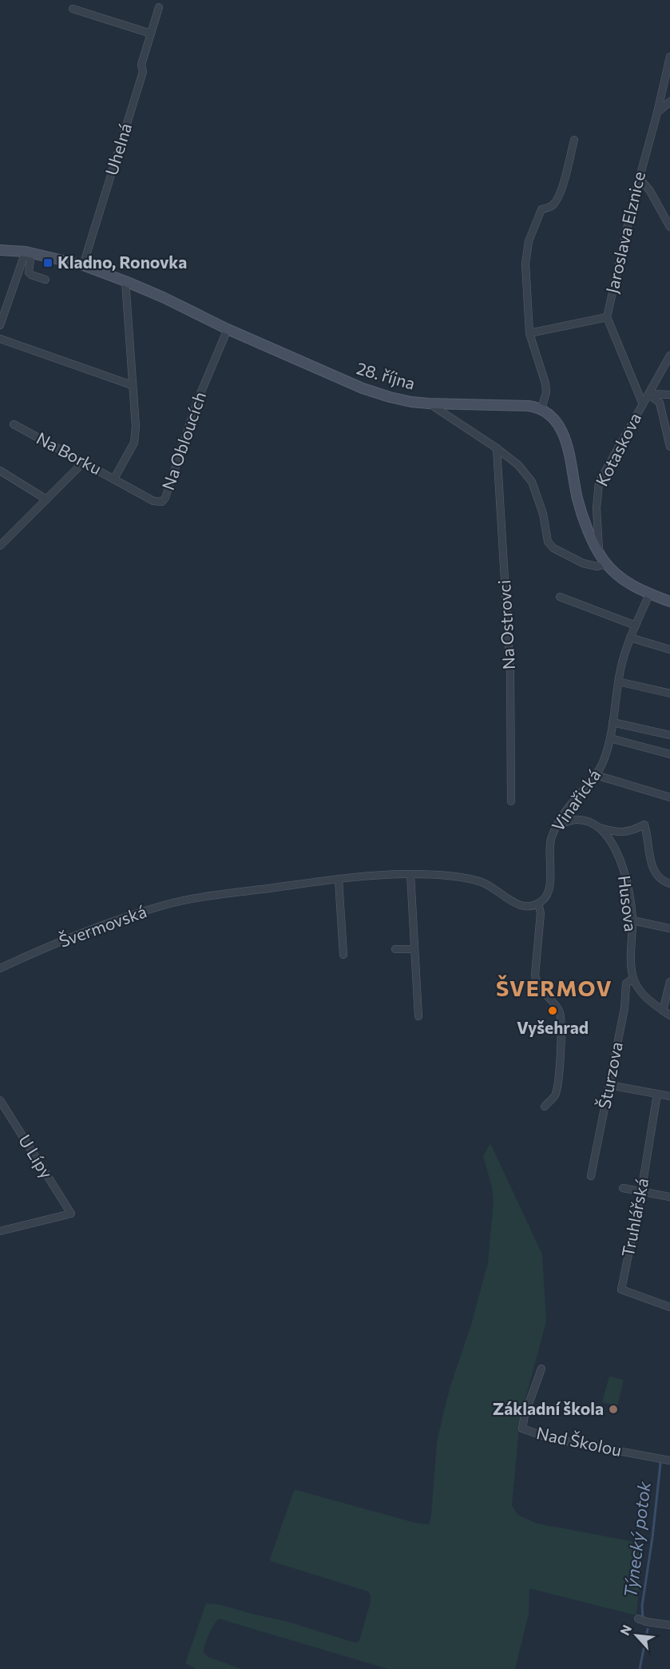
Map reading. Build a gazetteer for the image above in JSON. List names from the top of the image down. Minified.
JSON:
{"streets":{"main road":["28. října"],"street":["Uhelná","Jaroslava Elznice","Na Obloucích","Kotaskova","Na Borku","Na Ostrovci","Vinařická","Husova","Švermovská","Šturzova","U Lípy","Truhlářská","Nad Školou"]},"crossings":[["Uhelná","28. října"],["Jaroslava Elznice","Kotaskova"],["28. října","Na Obloucích"],["28. října","Na Borku"],["Na Obloucích","Na Borku"],["Husova","Šturzova"]],"districts":["ŠVERMOV"],"water":["Týnecký potok"],"places":{"transit":["Kladno, Ronovka"],"other":["Vyšehrad","Základní škola"]},"north":"top left"}
